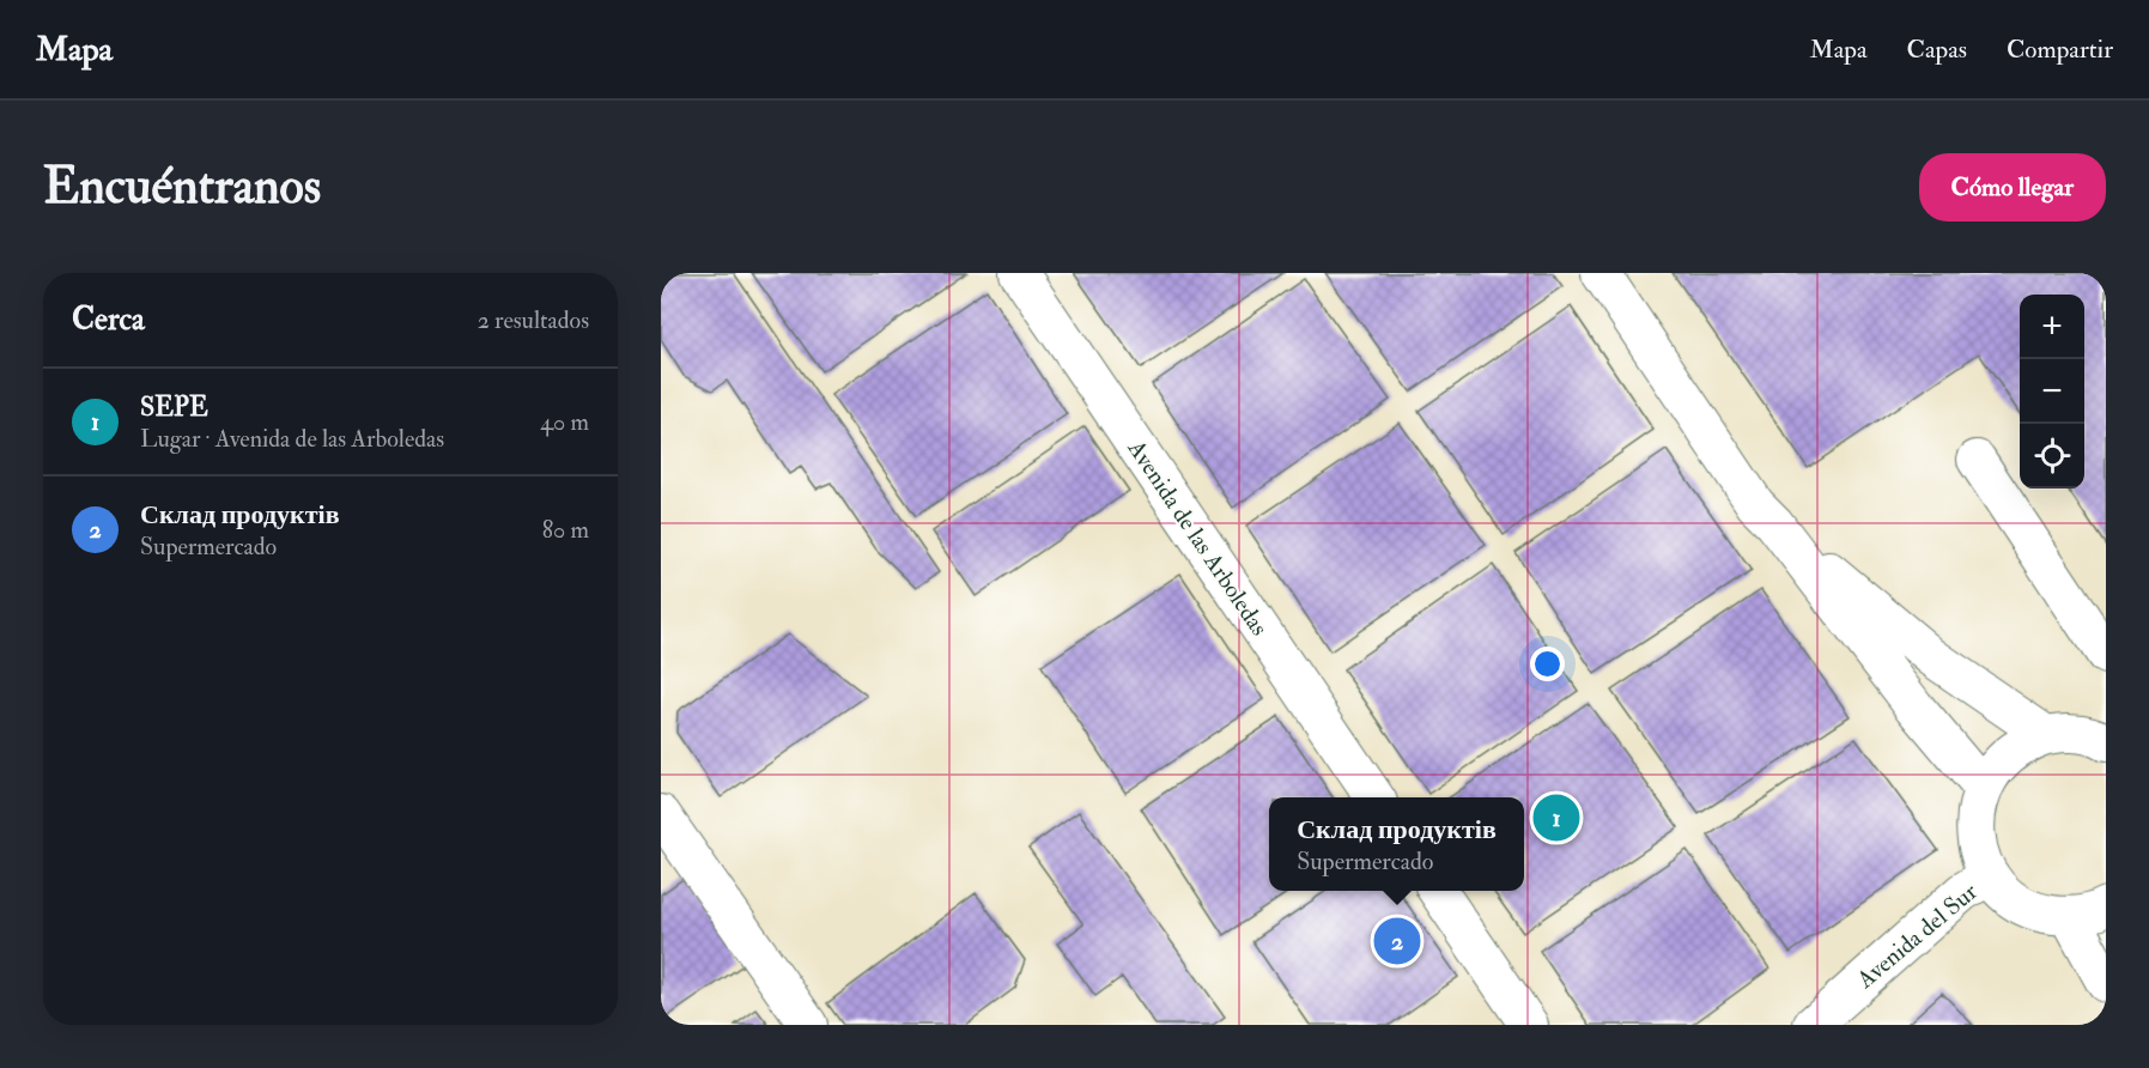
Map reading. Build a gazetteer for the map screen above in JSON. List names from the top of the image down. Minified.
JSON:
{"streets":{"street":["Avenida de las Arboledas","Avenida del Sur"]},"page":{"header":"Mapa","nav":["Mapa","Capas","Compartir"],"buttons":"Cómo llegar","title":"Encuéntranos","heading":["Cerca","2 resultados"],"map_buttons":["+","−"],"list":[{"mark":"1","name":"SEPE","note":"Lugar · Avenida de las Arboledas","value":"40 m"},{"mark":"2","name":"Склад продуктів","note":"Supermercado","value":"80 m"}],"pins":["1","2"],"popup":["Склад продуктів","Supermercado"]}}
